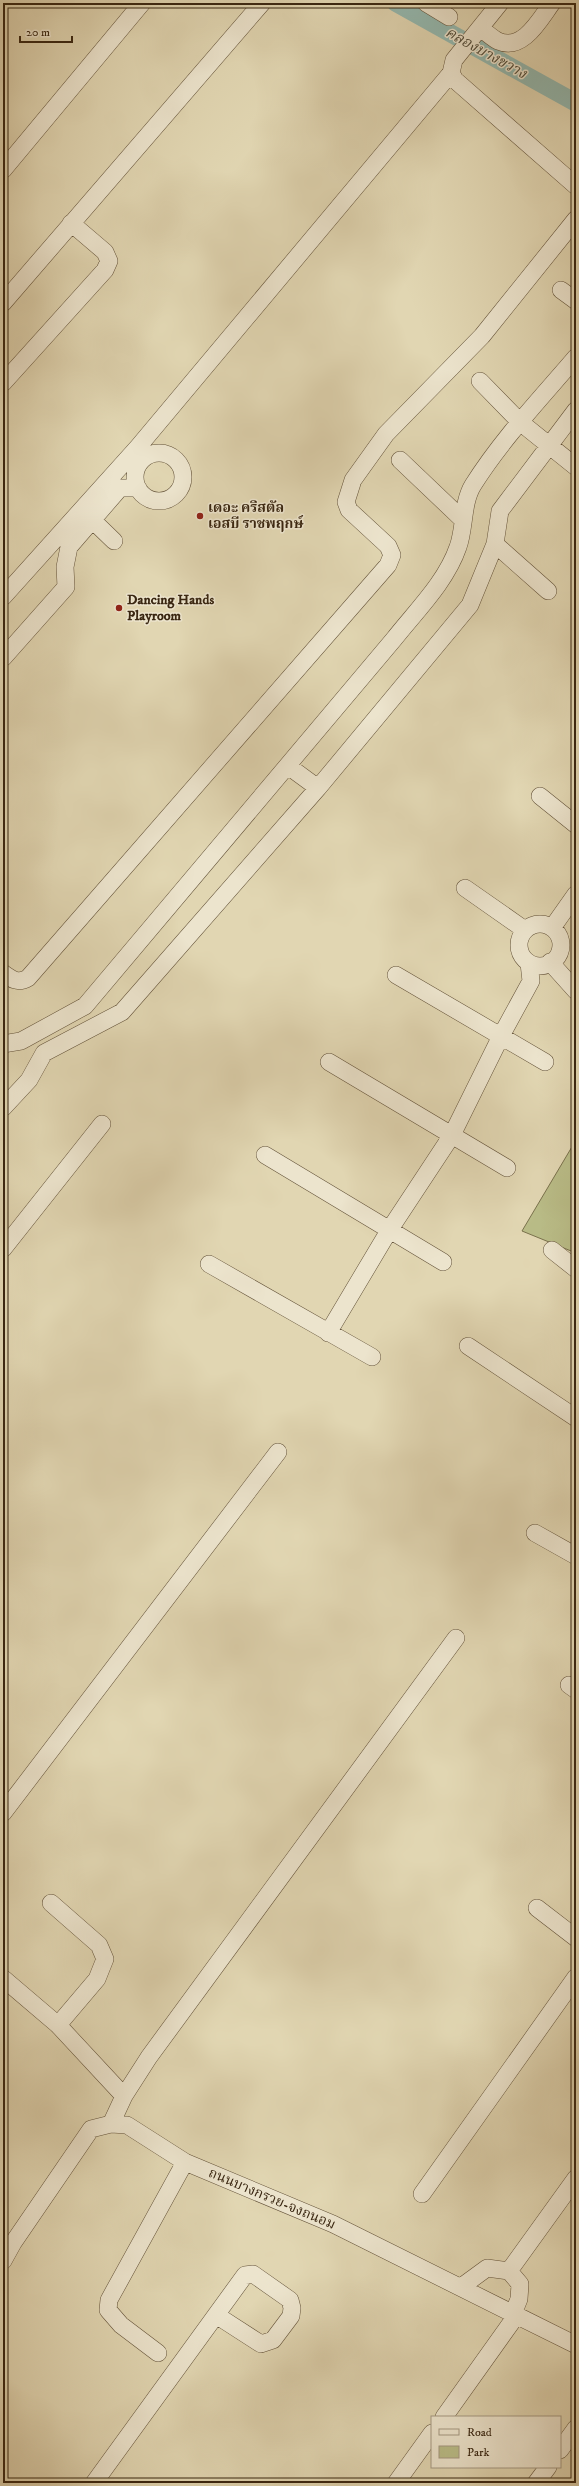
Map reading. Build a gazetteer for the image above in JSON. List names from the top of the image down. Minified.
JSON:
{"streets":{"street":["ถนนบางกรวย-จงถนอม"]},"water":["คลองบางขวาง"],"places":["เดอะ คริสตัล เอสบี ราชพฤกษ์","Dancing Hands Playroom"],"legend":["Road","Park"],"scale_bar":"20 m"}
